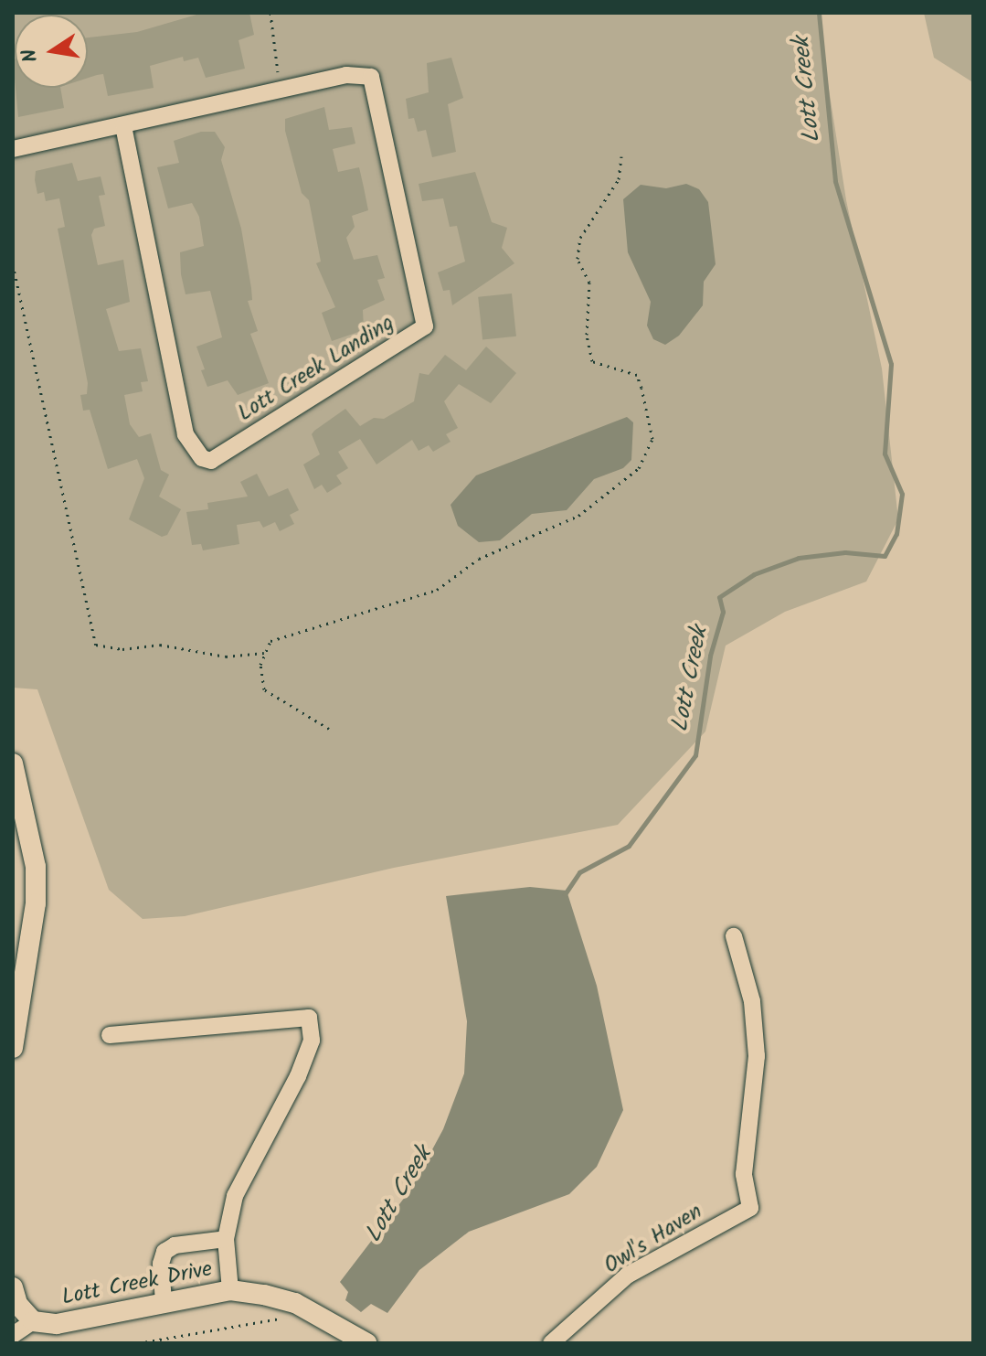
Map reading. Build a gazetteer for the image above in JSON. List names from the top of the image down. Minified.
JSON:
{"streets":{"street":["Lott Creek Landing","Owl's Haven","Lott Creek Drive"]},"water":["Lott Creek"],"north":"left"}
